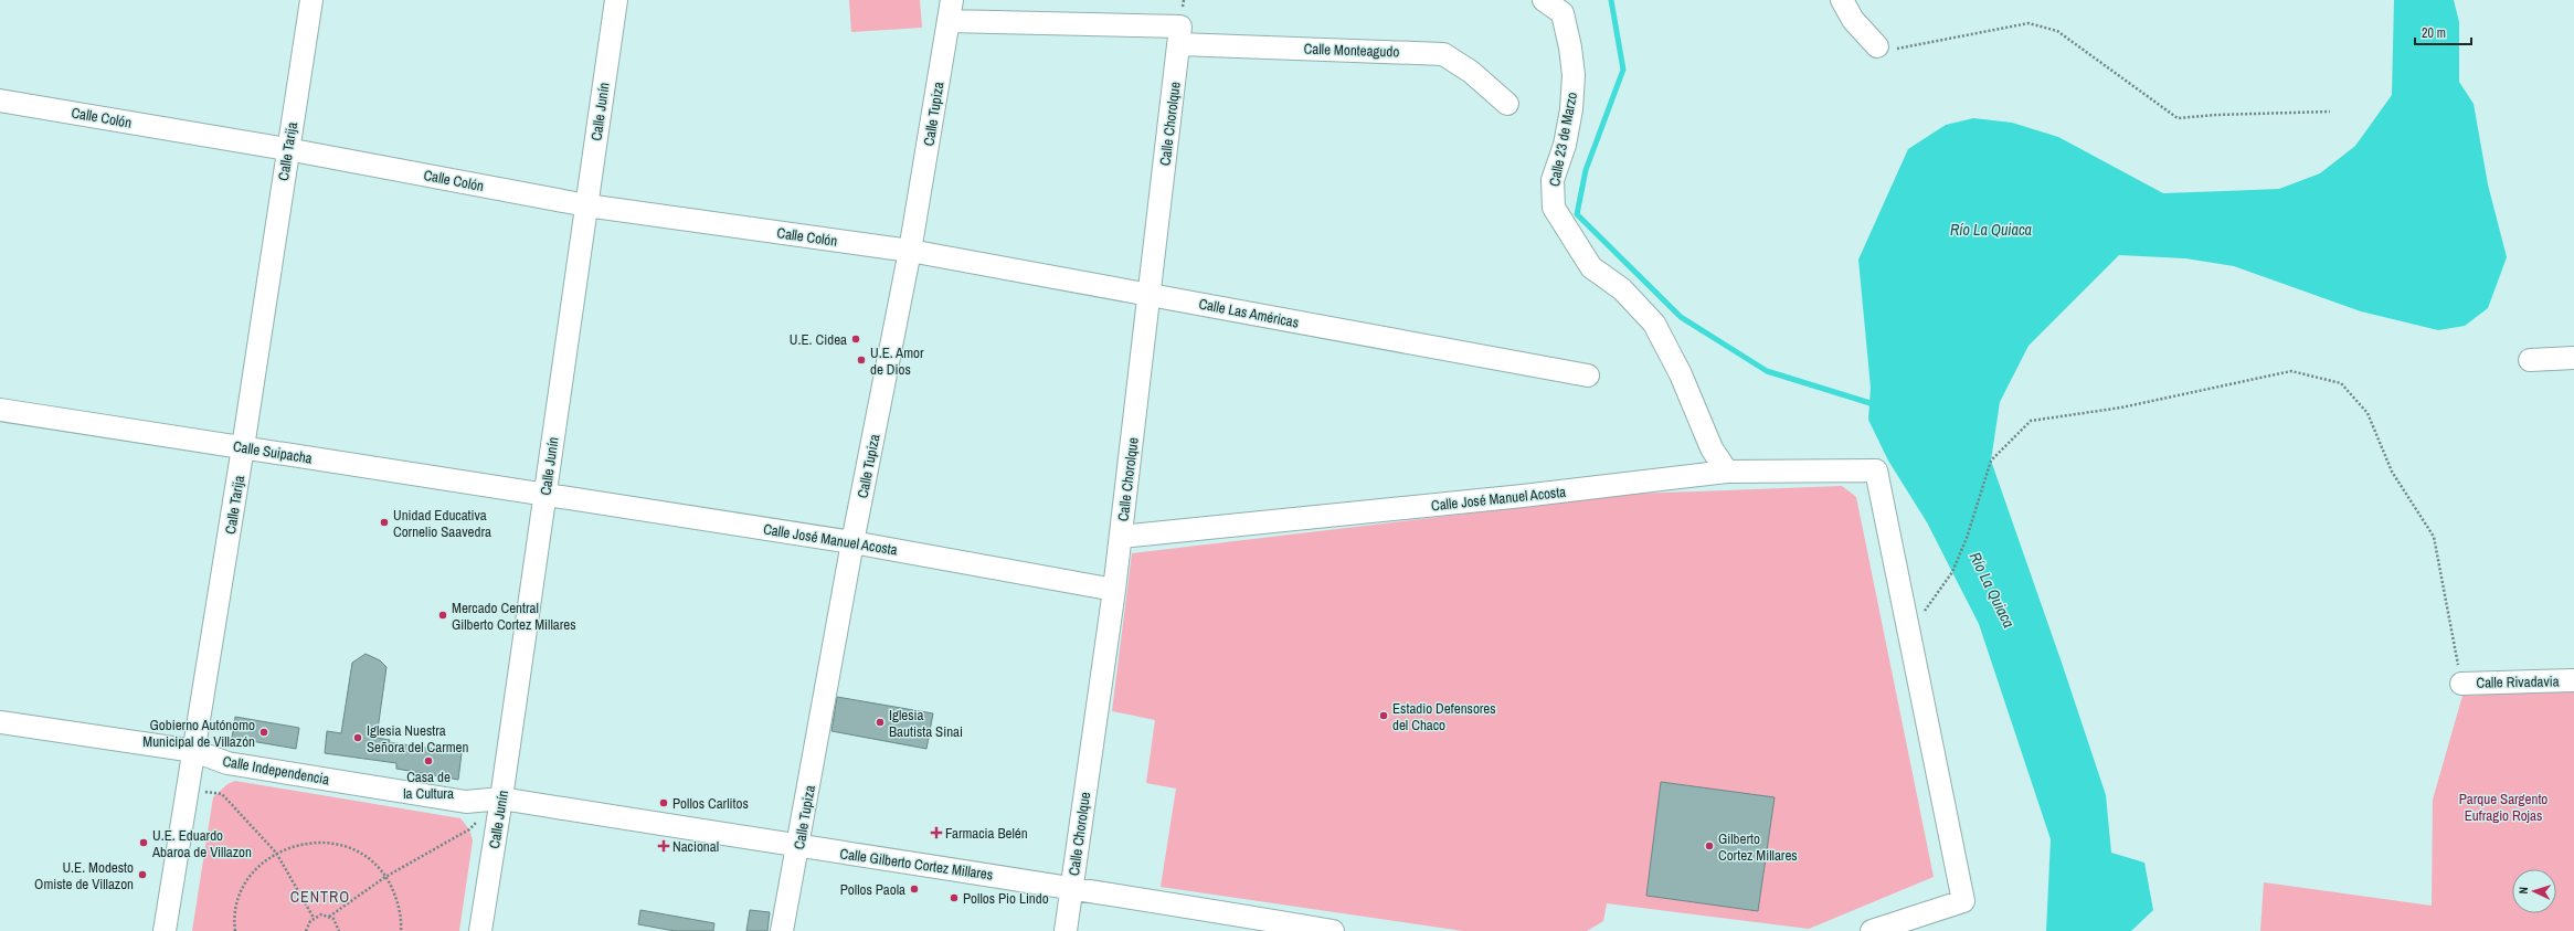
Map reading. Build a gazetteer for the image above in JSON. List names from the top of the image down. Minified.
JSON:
{"streets":{"street":["Calle Monteagudo","Calle Junín","Calle Tupiza","Calle Colón","Calle Chorolque","Calle 23 de Marzo","Calle Tarija","Calle Las Américas","Calle Suipacha","Calle José Manuel Acosta","Calle Rivadavia","Calle Independencia","Calle Gilberto Cortez Millares"]},"crossings":[["Calle Monteagudo","Calle Tupiza"],["Calle Monteagudo","Calle Chorolque"],["Calle Junín","Calle Colón"],["Calle Junín","Calle Suipacha"],["Calle Junín","Calle José Manuel Acosta"],["Calle Junín","Calle Independencia"],["Calle Junín","Calle Gilberto Cortez Millares"],["Calle Tupiza","Calle Colón"],["Calle Tupiza","Calle Las Américas"],["Calle Tupiza","Calle José Manuel Acosta"],["Calle Tupiza","Calle Gilberto Cortez Millares"],["Calle Colón","Calle Tarija"],["Calle Colón","Calle Las Américas"],["Calle Chorolque","Calle Las Américas"],["Calle Chorolque","Calle José Manuel Acosta"],["Calle Chorolque","Calle Gilberto Cortez Millares"],["Calle 23 de Marzo","Calle José Manuel Acosta"],["Calle Tarija","Calle Suipacha"],["Calle Tarija","Calle Independencia"],["Calle Suipacha","Calle José Manuel Acosta"],["Calle Independencia","Calle Gilberto Cortez Millares"]],"districts":["CENTRO"],"water":["Río La Quiaca"],"parks":["Parque Sargento Eufragio Rojas"],"places":{"other":["U.E. Cidea","U.E. Amor de Dios","Unidad Educativa Cornelio Saavedra","Mercado Central Gilberto Cortez Millares","Estadio Defensores del Chaco","Iglesia Bautista Sinai","Gobierno Autónomo Municipal de Villazón","Iglesia Nuestra Señora del Carmen","Casa de la Cultura","Pollos Carlitos","U.E. Eduardo Abaroa de Villazon","Gilberto Cortez Millares","U.E. Modesto Omiste de Villazon","Pollos Paola","Pollos Pio Lindo"],"health":["Farmacia Belén","Nacional"]},"scale_bar":"20 m","north":"left"}
